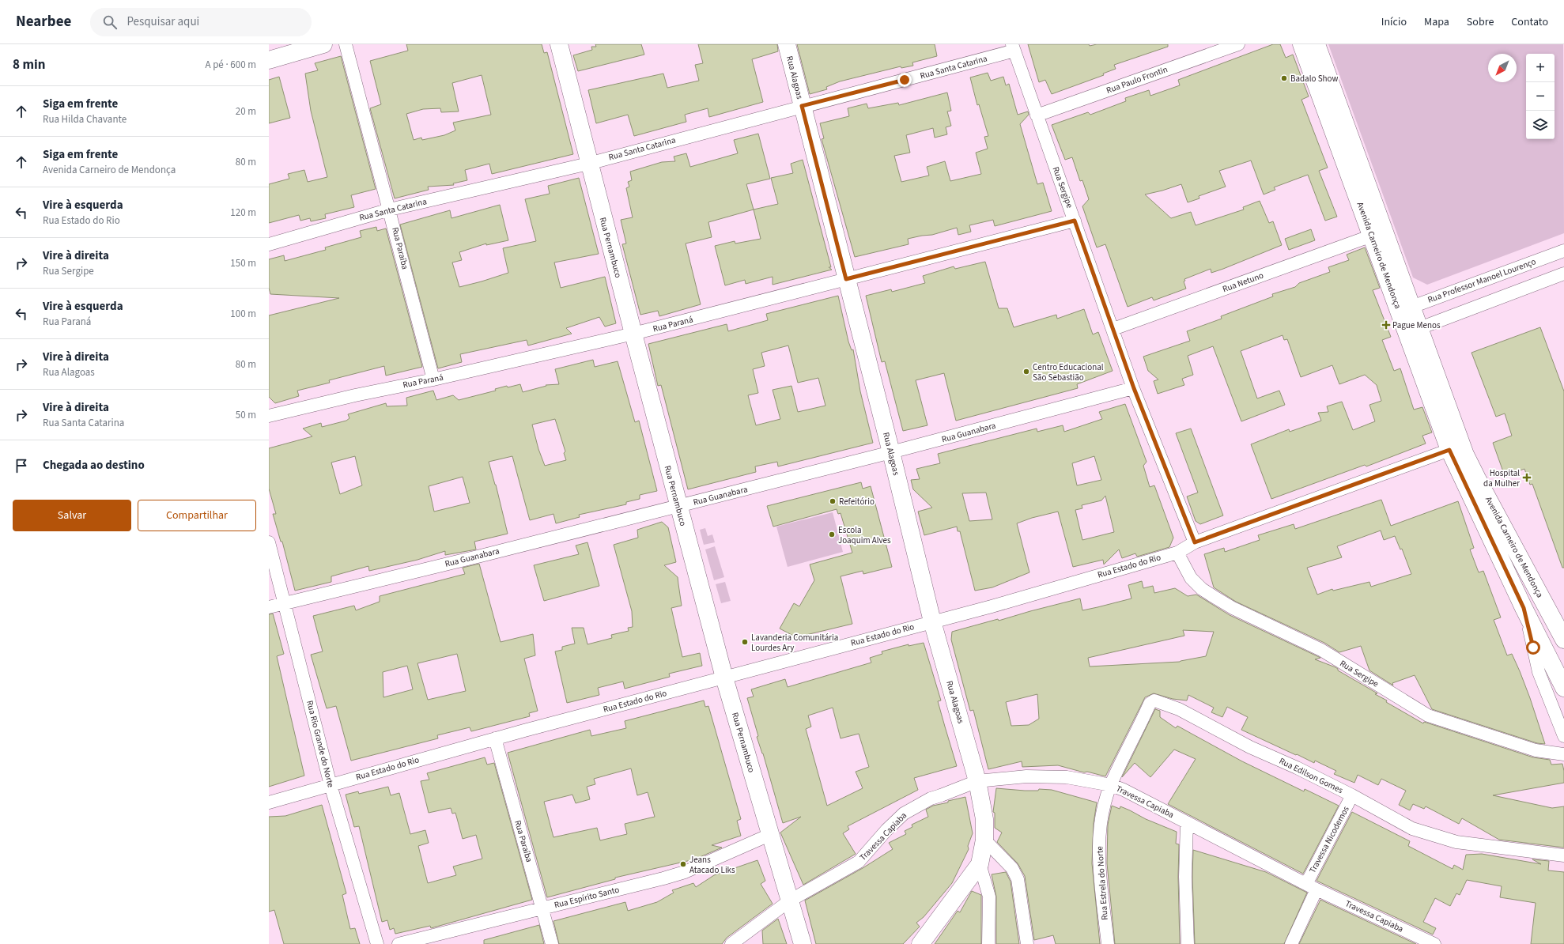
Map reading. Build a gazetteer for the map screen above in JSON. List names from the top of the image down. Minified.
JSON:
{"streets":{"street":["Rua Santa Catarina","Rua Alagoas","Rua Paulo Frontin","Rua Sergipe","Rua Pernambuco","Rua Paraíba","Avenida Carneiro de Mendonça","Rua Professor Manoel Lourenço","Rua Netuno","Rua Paraná","Rua Guanabara","Rua Estado do Rio","Rua Rio Grande do Norte","Rua Edilson Gomes","Travessa Capiaba","Travessa Nicodemos","Rua Estrela do Norte","Rua Espírito Santo"]},"crossings":[["Rua Santa Catarina","Rua Alagoas"],["Rua Santa Catarina","Rua Sergipe"],["Rua Santa Catarina","Rua Pernambuco"],["Rua Santa Catarina","Rua Paraíba"],["Rua Alagoas","Rua Paraná"],["Rua Alagoas","Rua Guanabara"],["Rua Alagoas","Rua Estado do Rio"],["Rua Alagoas","Travessa Capiaba"],["Rua Paulo Frontin","Rua Sergipe"],["Rua Sergipe","Rua Netuno"],["Rua Sergipe","Rua Paraná"],["Rua Sergipe","Rua Guanabara"],["Rua Sergipe","Rua Estado do Rio"],["Rua Pernambuco","Rua Paraná"],["Rua Pernambuco","Rua Guanabara"],["Rua Pernambuco","Rua Estado do Rio"],["Rua Pernambuco","Travessa Capiaba"],["Rua Pernambuco","Rua Espírito Santo"],["Rua Paraíba","Rua Paraná"],["Rua Paraíba","Rua Estado do Rio"],["Rua Paraíba","Rua Espírito Santo"],["Avenida Carneiro de Mendonça","Rua Professor Manoel Lourenço"],["Avenida Carneiro de Mendonça","Rua Netuno"],["Avenida Carneiro de Mendonça","Rua Estado do Rio"],["Rua Guanabara","Rua Rio Grande do Norte"],["Rua Estado do Rio","Rua Rio Grande do Norte"],["Rua Edilson Gomes","Travessa Capiaba"],["Rua Edilson Gomes","Travessa Nicodemos"],["Rua Edilson Gomes","Rua Estrela do Norte"],["Travessa Capiaba","Travessa Nicodemos"],["Travessa Capiaba","Rua Estrela do Norte"]],"places":{"other":["Badalo Show","Centro Educacional São Sebastião","Refeitório","Escola Joaquim Alves","Lavanderia Comunitária Lourdes Ary","Jeans Atacado Liks"],"health":["Pague Menos","Hospital da Mulher"]},"north":"bottom left","page":{"header":"Nearbee","search":"Pesquisar aqui","nav":["Início","Mapa","Sobre","Contato"],"heading":["8 min","A pé · 600 m"],"map_buttons":["+","−"],"list":[["Siga em frente","Rua Hilda Chavante","20 m"],["Siga em frente","Avenida Carneiro de Mendonça","80 m"],["Vire à esquerda","Rua Estado do Rio","120 m"],["Vire à direita","Rua Sergipe","150 m"],["Vire à esquerda","Rua Paraná","100 m"],["Vire à direita","Rua Alagoas","80 m"],["Vire à direita","Rua Santa Catarina","50 m"],"Chegada ao destino"],"buttons":["Salvar","Compartilhar"]}}
